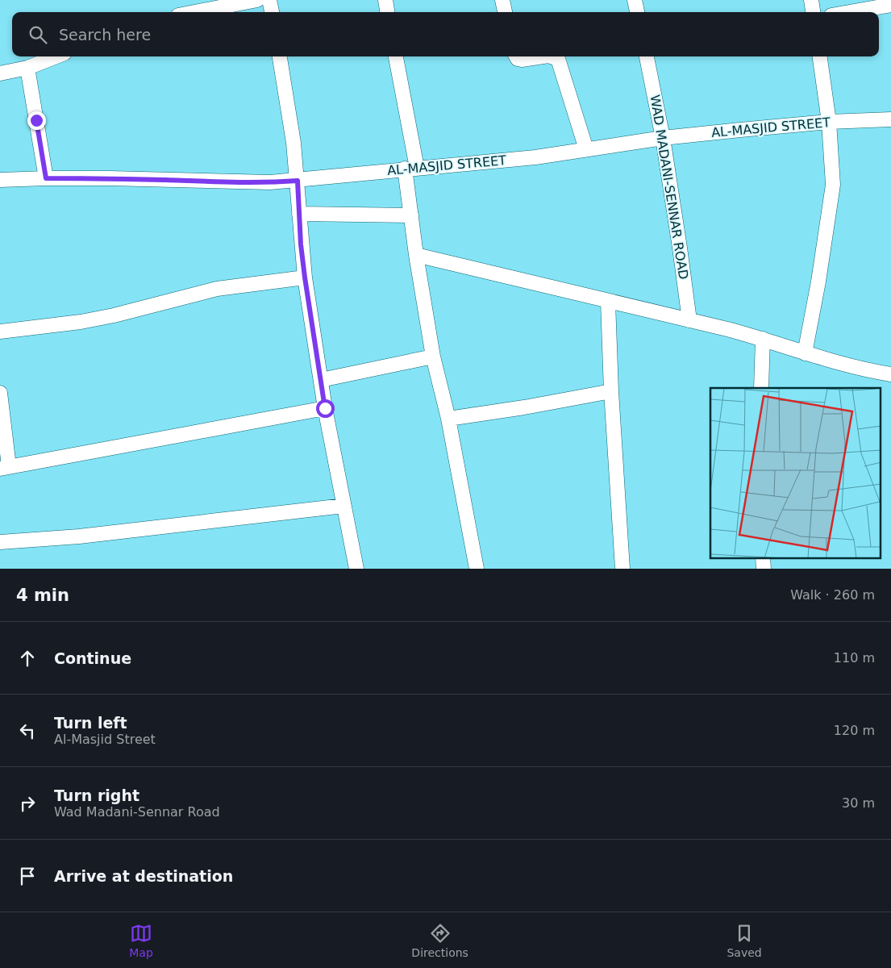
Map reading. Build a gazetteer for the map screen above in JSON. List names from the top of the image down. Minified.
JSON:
{"streets":{"street":["AL-MASJID STREET","WAD MADANI-SENNAR ROAD"]},"crossings":[["AL-MASJID STREET","WAD MADANI-SENNAR ROAD"]],"page":{"search":"Search here","heading":["4 min","Walk · 260 m"],"list":[["Continue","110 m"],["Turn left","Al-Masjid Street","120 m"],["Turn right","Wad Madani-Sennar Road","30 m"],"Arrive at destination"],"nav":["Map","Directions","Saved"]}}
